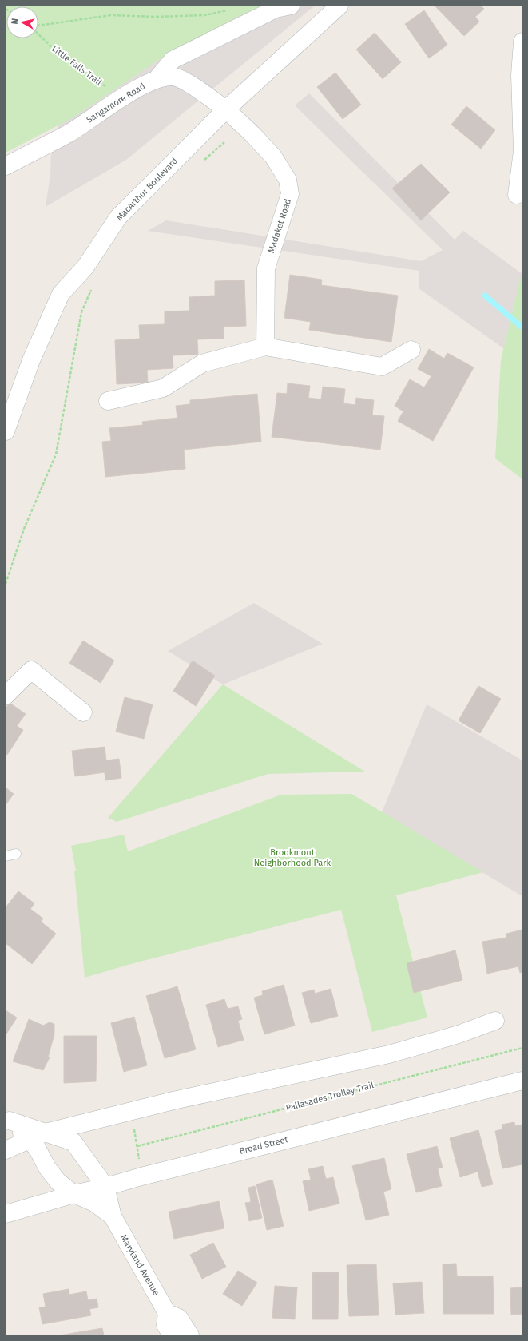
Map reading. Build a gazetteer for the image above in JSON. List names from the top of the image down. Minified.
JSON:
{"streets":{"street":["Sangamore Road","MacArthur Boulevard","Madaket Road","Broad Street","Maryland Avenue"],"path":["Little Falls Trail","Pallasades Trolley Trail"]},"crossings":[["Sangamore Road","MacArthur Boulevard"],["Sangamore Road","Madaket Road"],["MacArthur Boulevard","Madaket Road"],["Broad Street","Maryland Avenue"]],"parks":["Brookmont Neighborhood Park"],"north":"left"}
